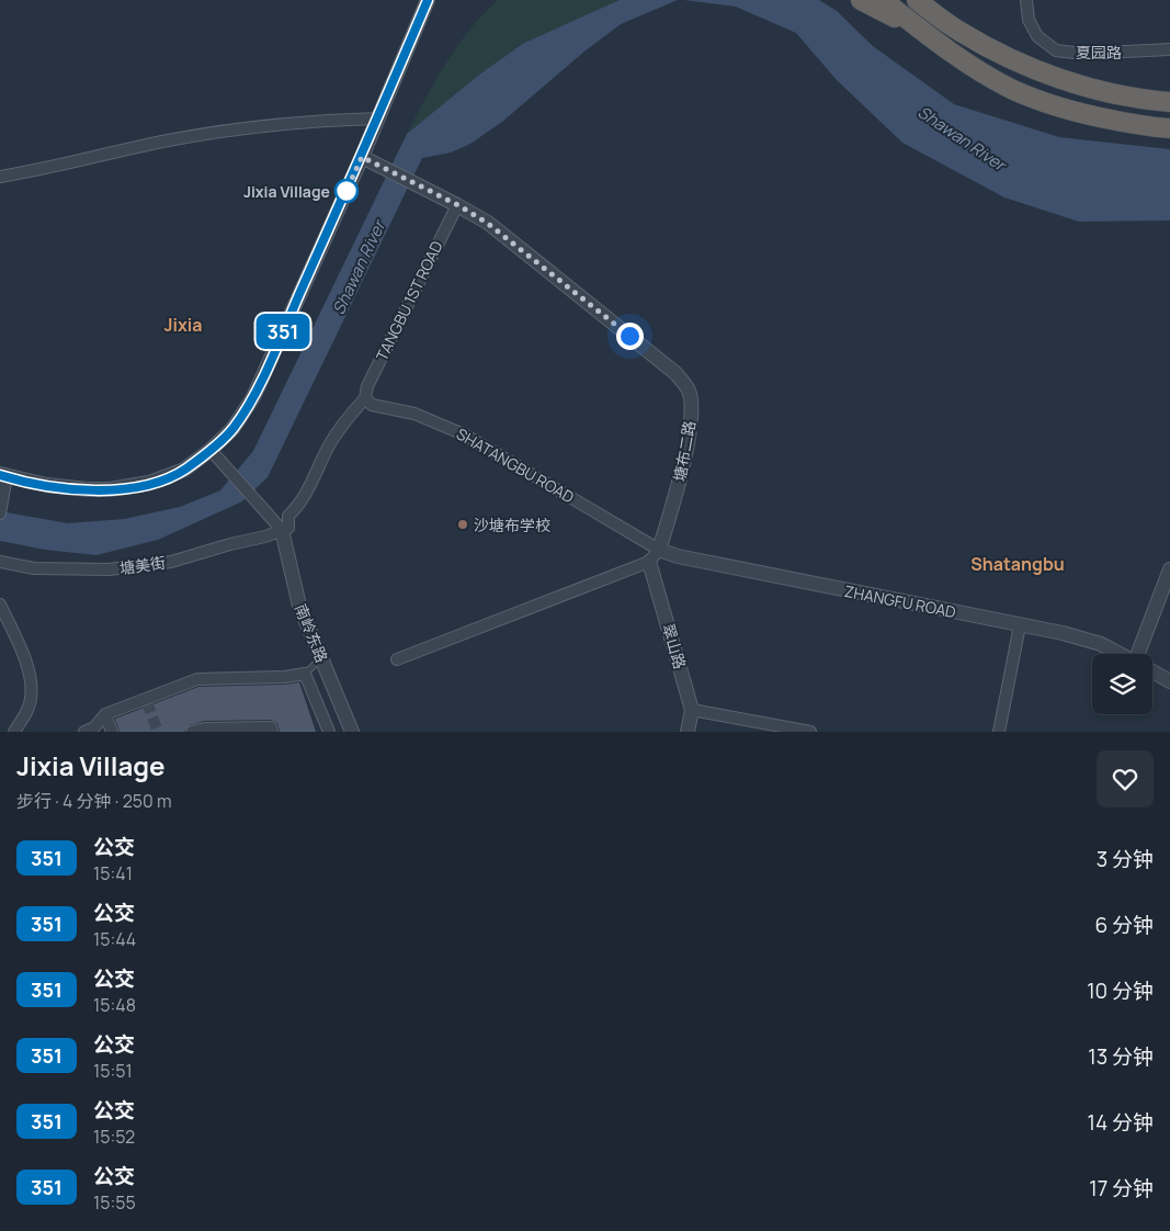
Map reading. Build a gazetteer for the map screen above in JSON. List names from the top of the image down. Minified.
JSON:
{"streets":{"street":["夏园路","TANGBU 1ST ROAD","塘布二路","SHATANGBU ROAD","塘美街","ZHANGFU ROAD","南岭东路","翠山路"]},"crossings":[["TANGBU 1ST ROAD","塘布二路"],["TANGBU 1ST ROAD","SHATANGBU ROAD"],["TANGBU 1ST ROAD","塘美街"],["TANGBU 1ST ROAD","南岭东路"],["塘布二路","SHATANGBU ROAD"],["塘布二路","ZHANGFU ROAD"],["SHATANGBU ROAD","ZHANGFU ROAD"],["塘美街","南岭东路"]],"districts":["Jixia","Shatangbu"],"water":["Shawan River"],"places":["Jixia Village","沙塘布学校"],"lines":["bus line 351"],"page":{"on_map":"351","heading":["Jixia Village","步行 · 4 分钟 · 250 m"],"list":[{"mark":"351","name":"公交","note":"15:41","value":"3 分钟"},{"mark":"351","name":"公交","note":"15:44","value":"6 分钟"},{"mark":"351","name":"公交","note":"15:48","value":"10 分钟"},{"mark":"351","name":"公交","note":"15:51","value":"13 分钟"},{"mark":"351","name":"公交","note":"15:52","value":"14 分钟"},{"mark":"351","name":"公交","note":"15:55","value":"17 分钟"}]}}
